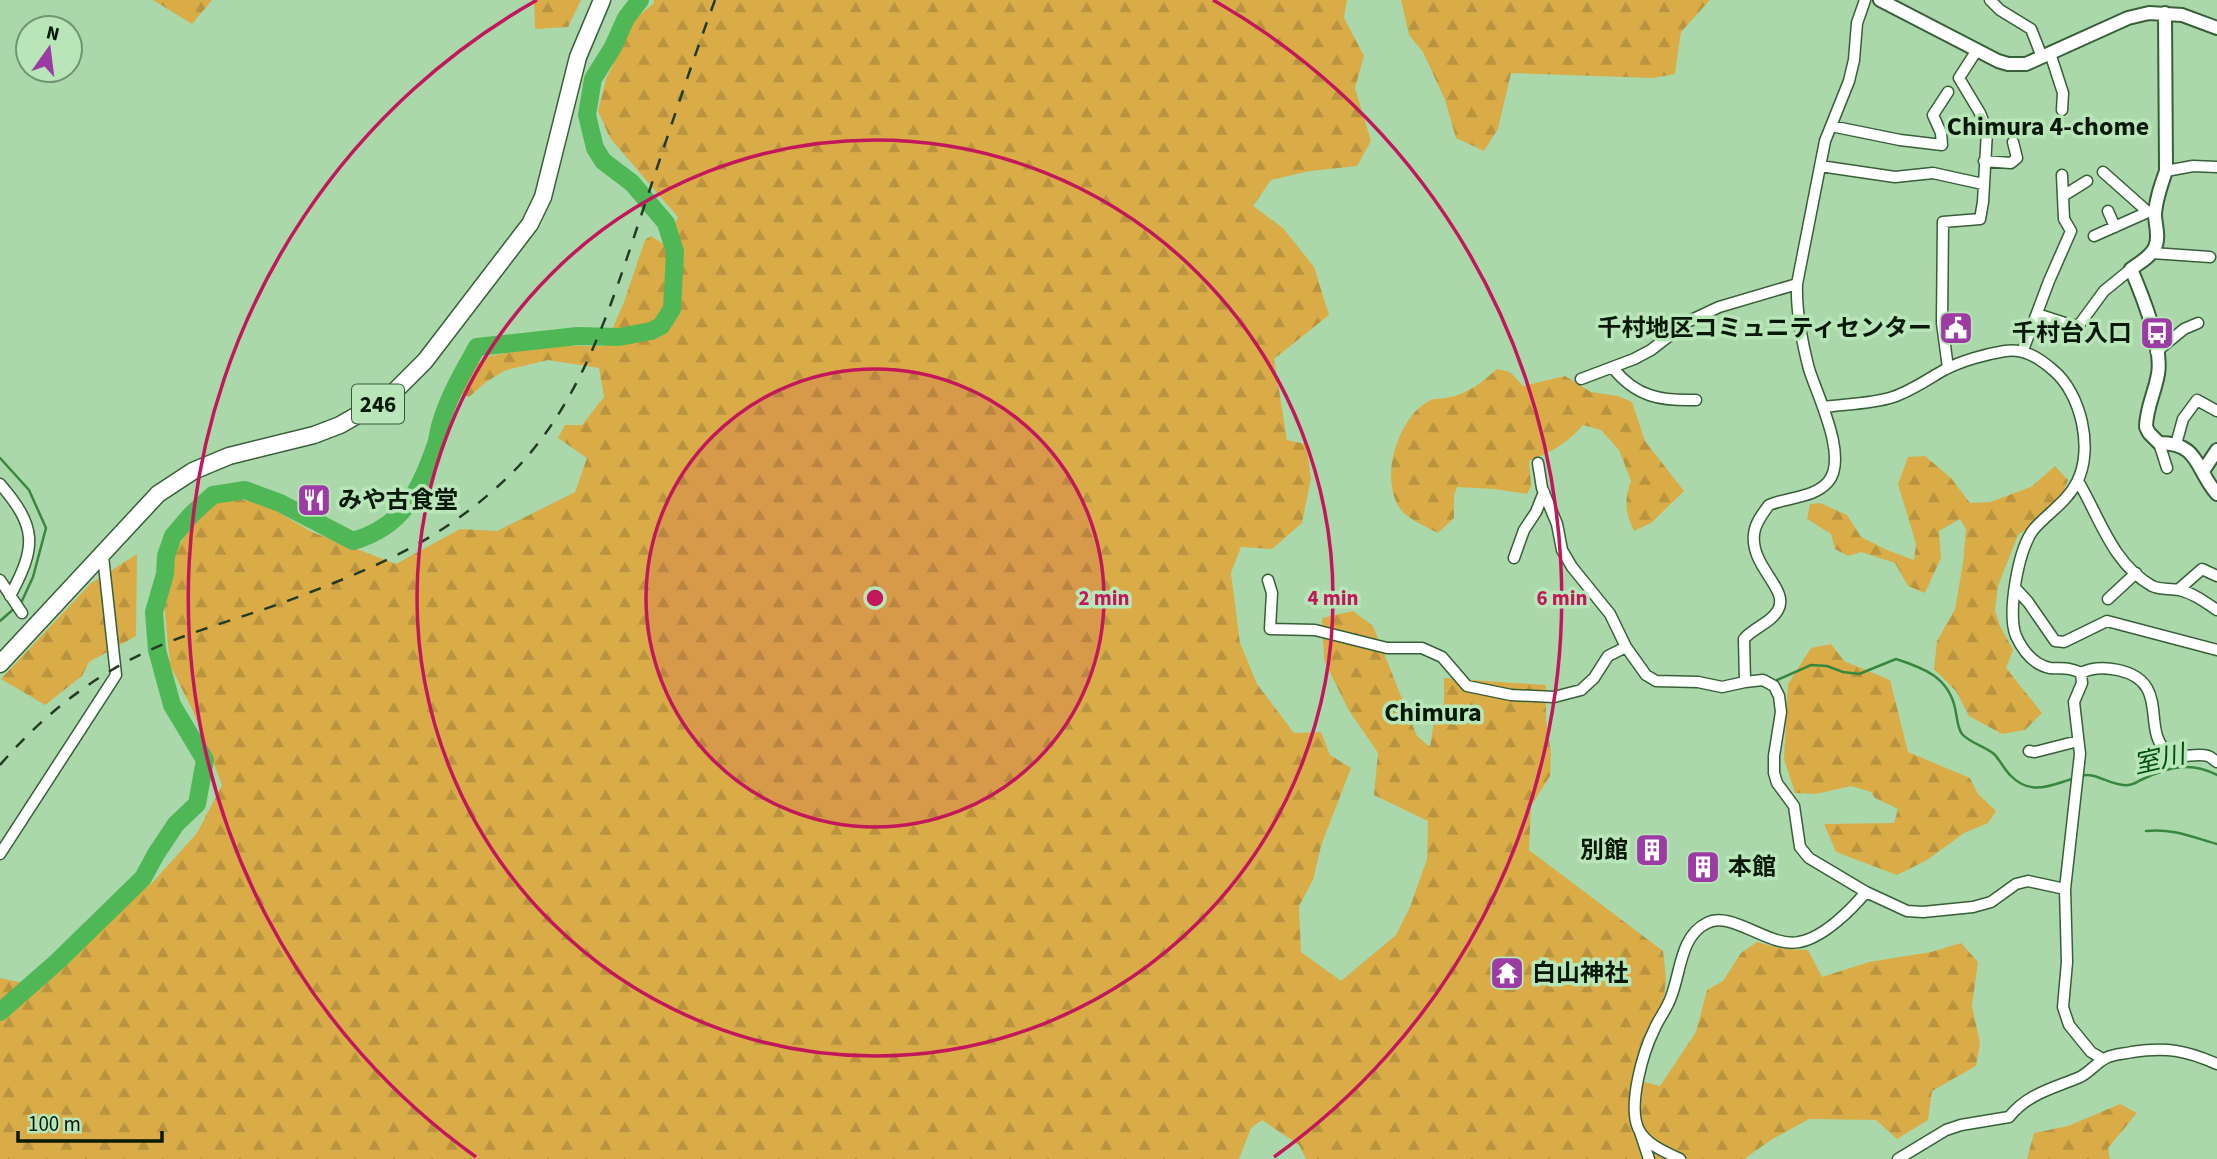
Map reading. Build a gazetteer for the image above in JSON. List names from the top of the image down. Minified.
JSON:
{"streets":{"highway":["246"]},"districts":["Chimura 4-chome","Chimura"],"water":["室川"],"places":{"public building":["千村地区コミュニティセンター"],"bus stop":["千村台入口"],"restaurant":["みや古食堂"],"building":["別館","本館"],"temple":["白山神社"]},"scale_bar":"100 m","north":"top","rings":["2 min","4 min","6 min"]}
